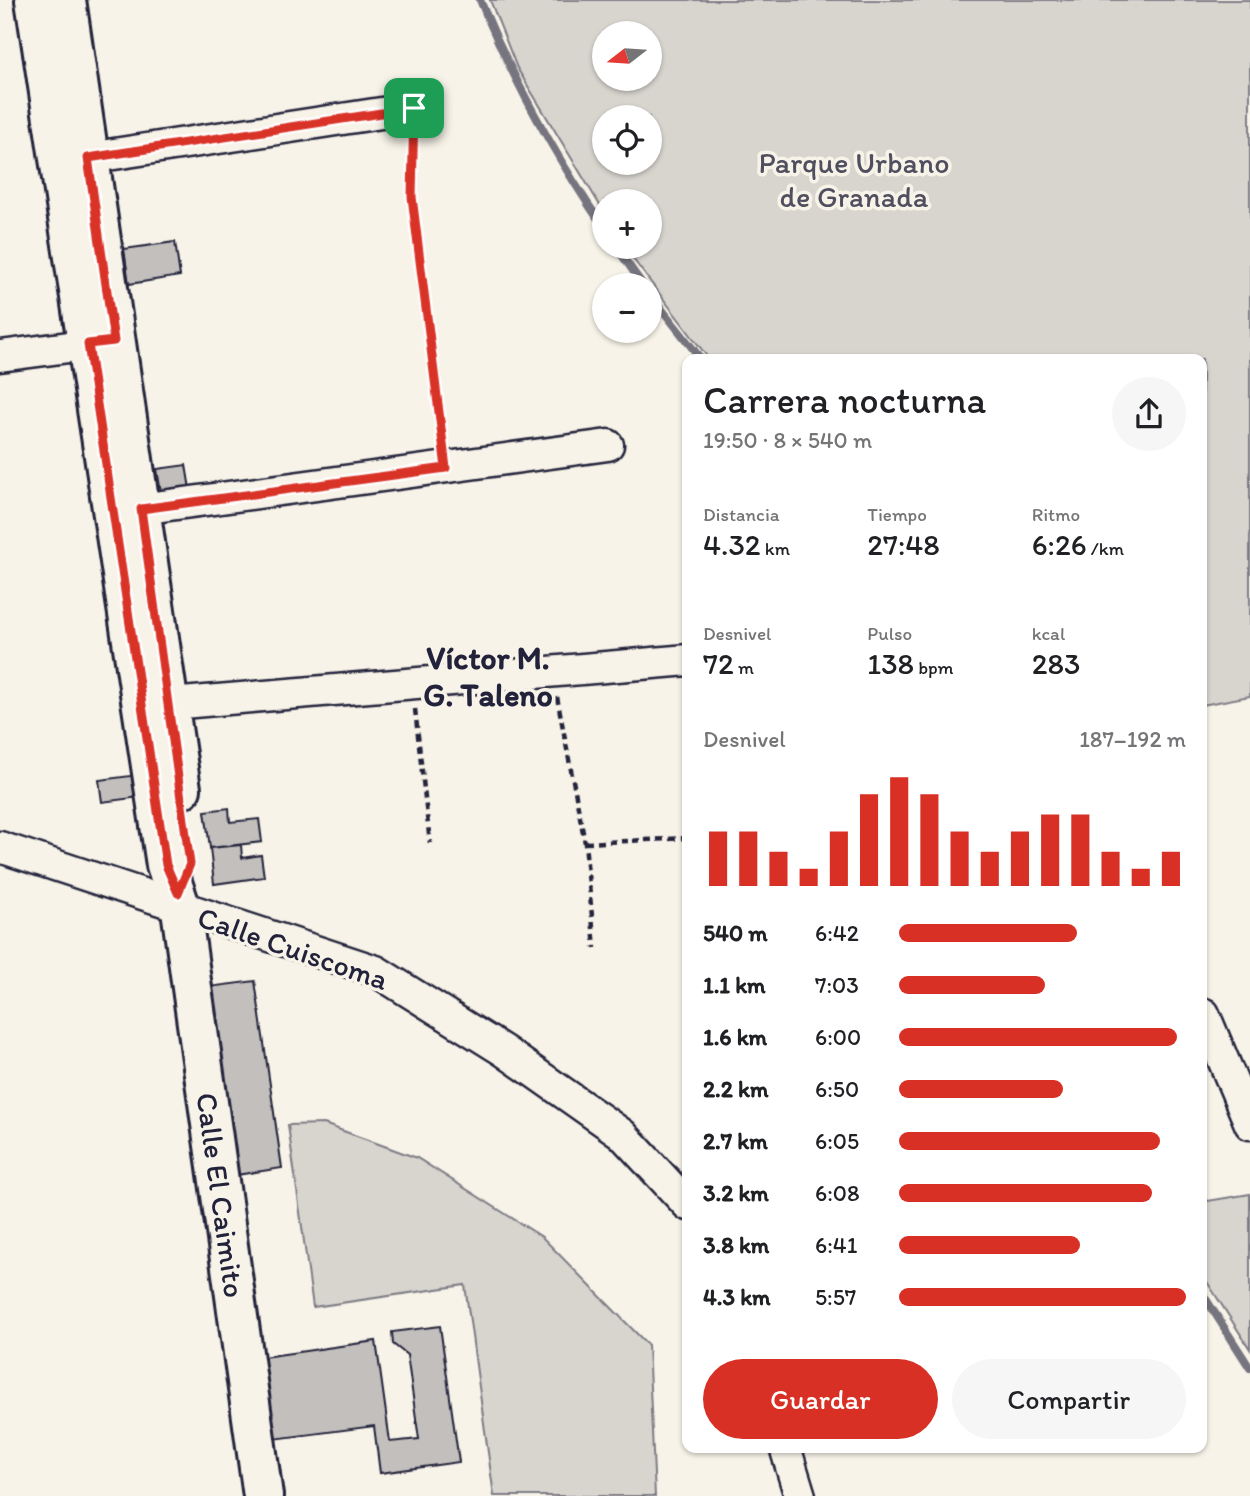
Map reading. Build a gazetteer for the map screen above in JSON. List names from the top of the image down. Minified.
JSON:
{"streets":{"street":["Calle Cuiscoma","Calle El Caimito"]},"crossings":[["Calle Cuiscoma","Calle El Caimito"]],"districts":["Víctor M. G. Taleno"],"parks":["Parque Urbano de Granada"],"north":"left","page":{"map_buttons":["+","−"],"heading":["Carrera nocturna","19:50 · 8 × 540 m"],"stats":[["Distancia","4.32 km"],["Tiempo","27:48"],["Ritmo","6:26 /km"],["Desnivel","72 m"],["Pulso","138 bpm"],["kcal","283"]],"chart":["Desnivel","187–192 m"],"list":[{"name":"540 m","note":"6:42"},{"name":"1.1 km","note":"7:03"},{"name":"1.6 km","note":"6:00"},{"name":"2.2 km","note":"6:50"},{"name":"2.7 km","note":"6:05"},{"name":"3.2 km","note":"6:08"},{"name":"3.8 km","note":"6:41"},{"name":"4.3 km","note":"5:57"}],"buttons":["Guardar","Compartir"]}}
